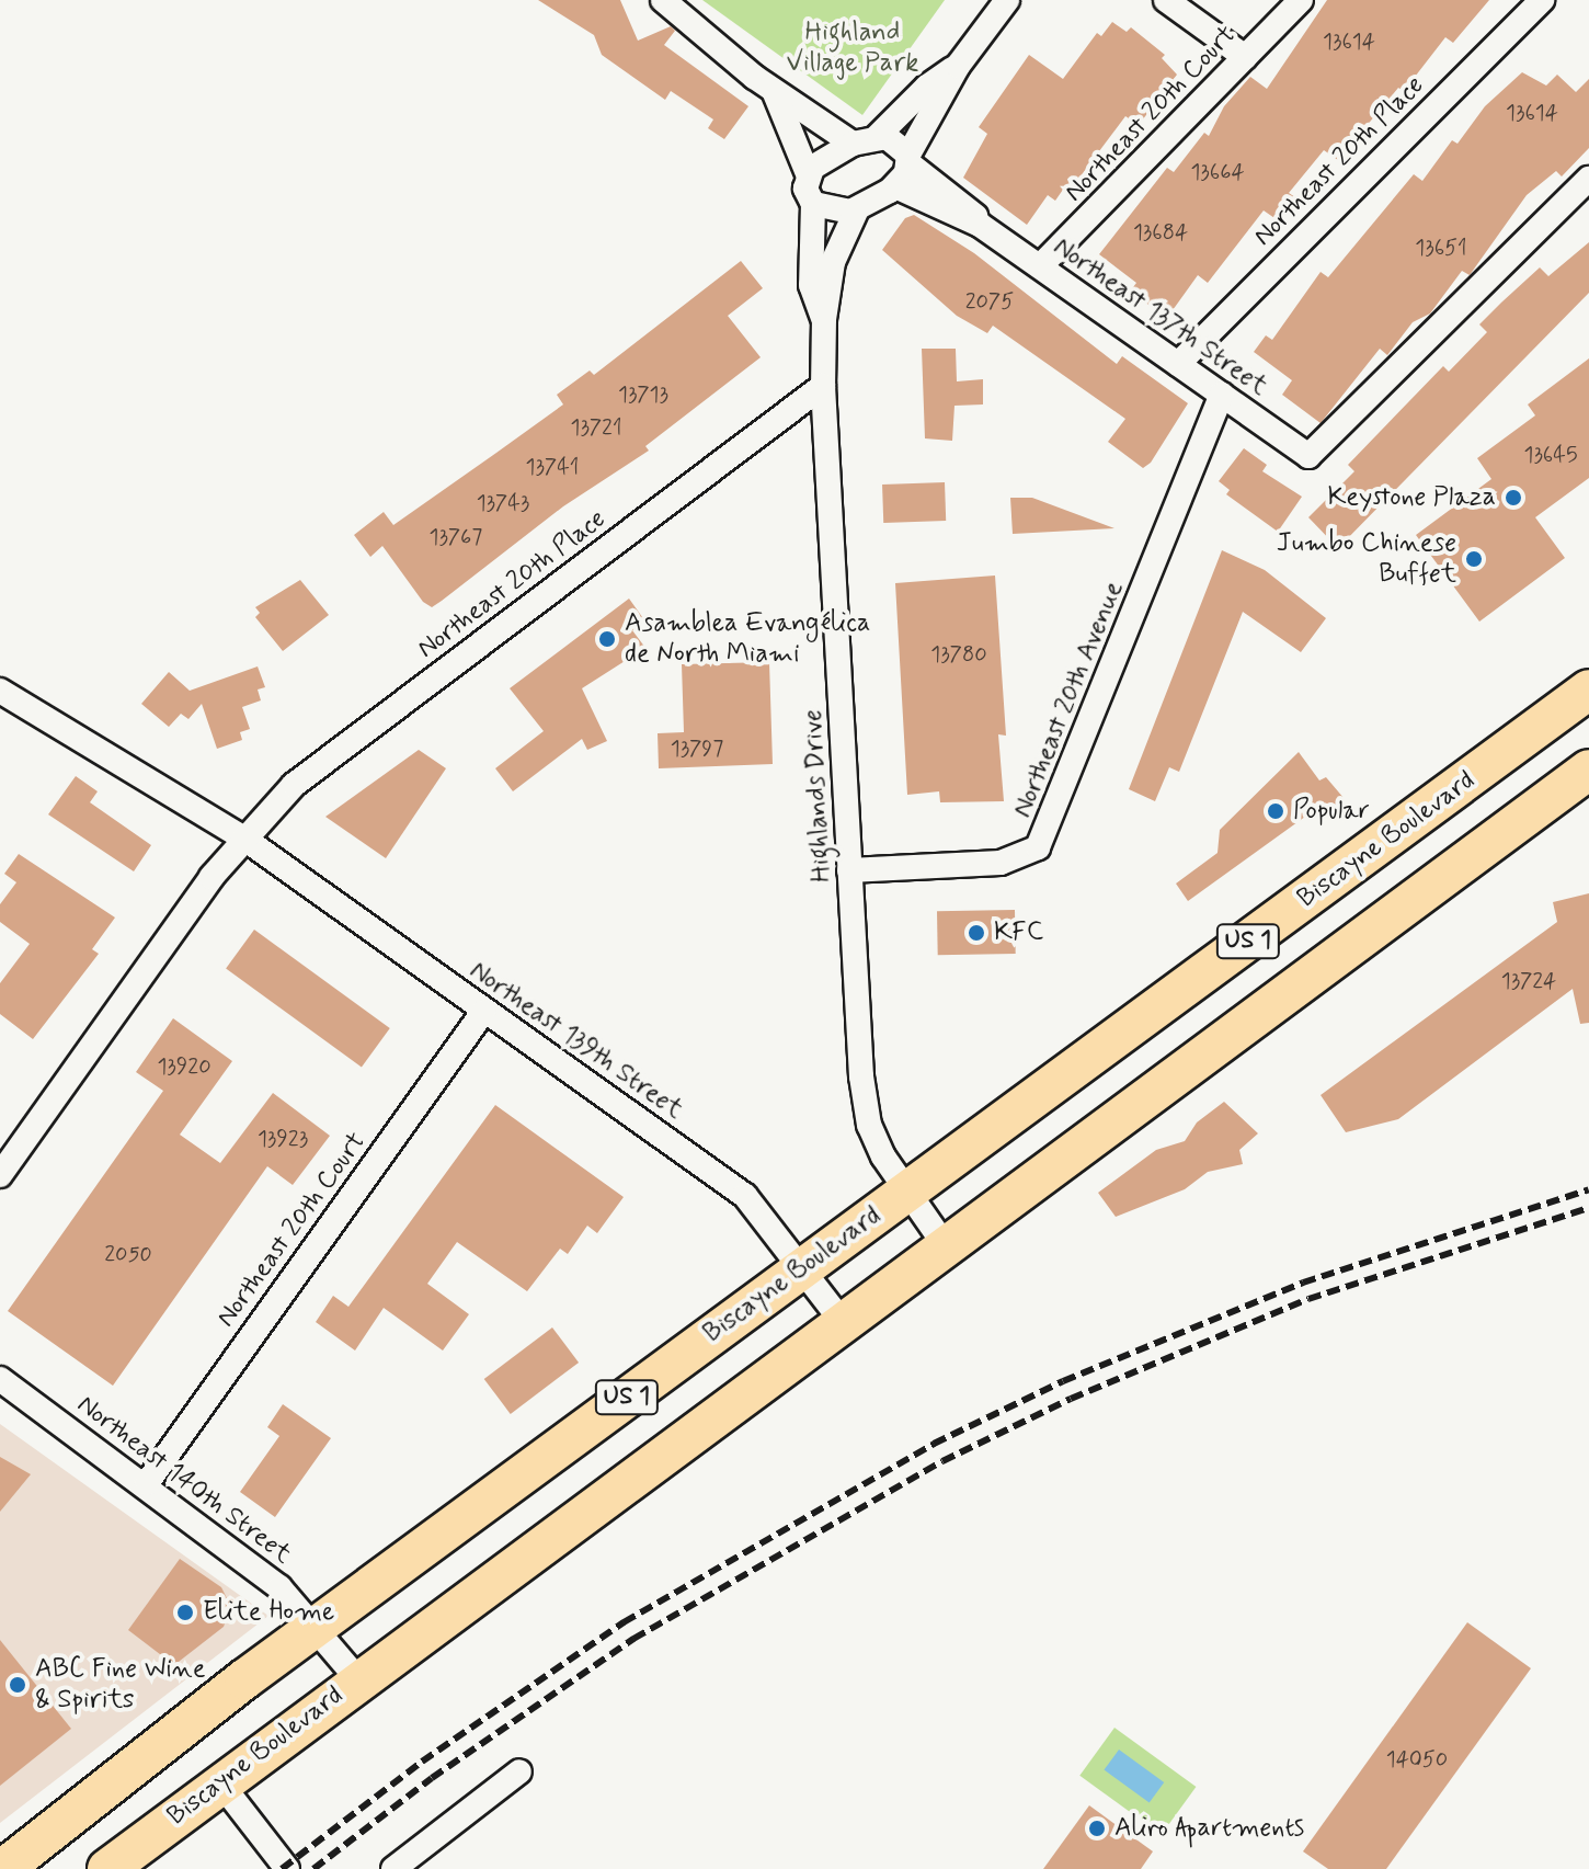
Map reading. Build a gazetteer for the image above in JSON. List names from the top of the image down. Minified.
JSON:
{"streets":{"main road":["Biscayne Boulevard","US 1"],"street":["Northeast 20th Court","Northeast 20th Place","Northeast 137th Street","Northeast 20th Avenue","Highlands Drive","Northeast 139th Street","Northeast 140th Street"]},"crossings":[["Northeast 20th Court","Northeast 137th Street"],["Northeast 20th Court","Northeast 139th Street"],["Northeast 20th Court","Northeast 140th Street"],["Northeast 20th Place","Northeast 137th Street"],["Northeast 20th Place","Highlands Drive"],["Northeast 20th Place","Northeast 139th Street"],["Northeast 137th Street","Northeast 20th Avenue"],["Northeast 20th Avenue","Highlands Drive"],["Highlands Drive","Biscayne Boulevard"],["Biscayne Boulevard","Northeast 139th Street"],["Biscayne Boulevard","Northeast 140th Street"]],"parks":["Highland Village Park"],"places":["Keystone Plaza","Jumbo Chinese Buffet","Asamblea Evangélica de North Miami","Popular","KFC","Elite Home","ABC Fine Wine & Spirits","Aliro Apartments"],"house_numbers":["13614","13614","13664","13684","13651","2075","13713","13721","13645","13741","13743","13767","13780","13797","13724","13920","13923","2050","14050"]}
